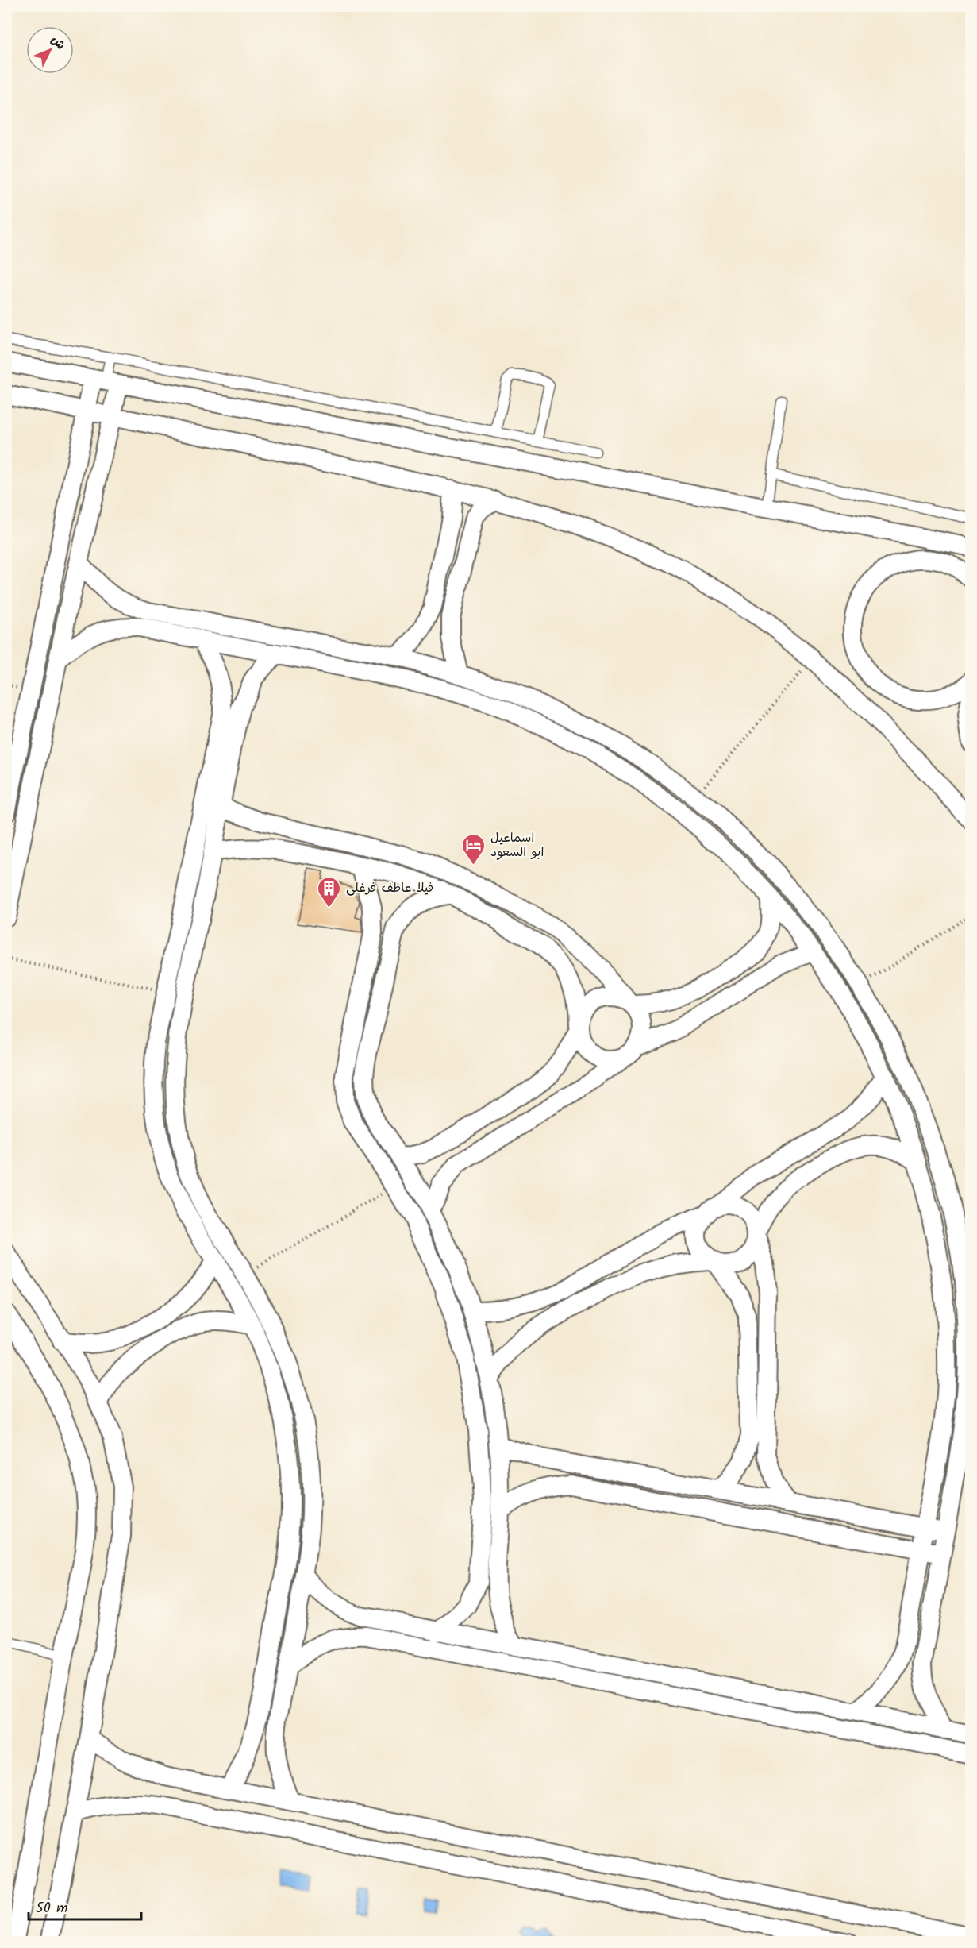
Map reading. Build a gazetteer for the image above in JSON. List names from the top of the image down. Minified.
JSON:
{"places":{"hotel":["اسماعيل ابو السعود"],"building":["فيلا عاطف فرغلى"]},"scale_bar":"50 m","north":"top right"}
